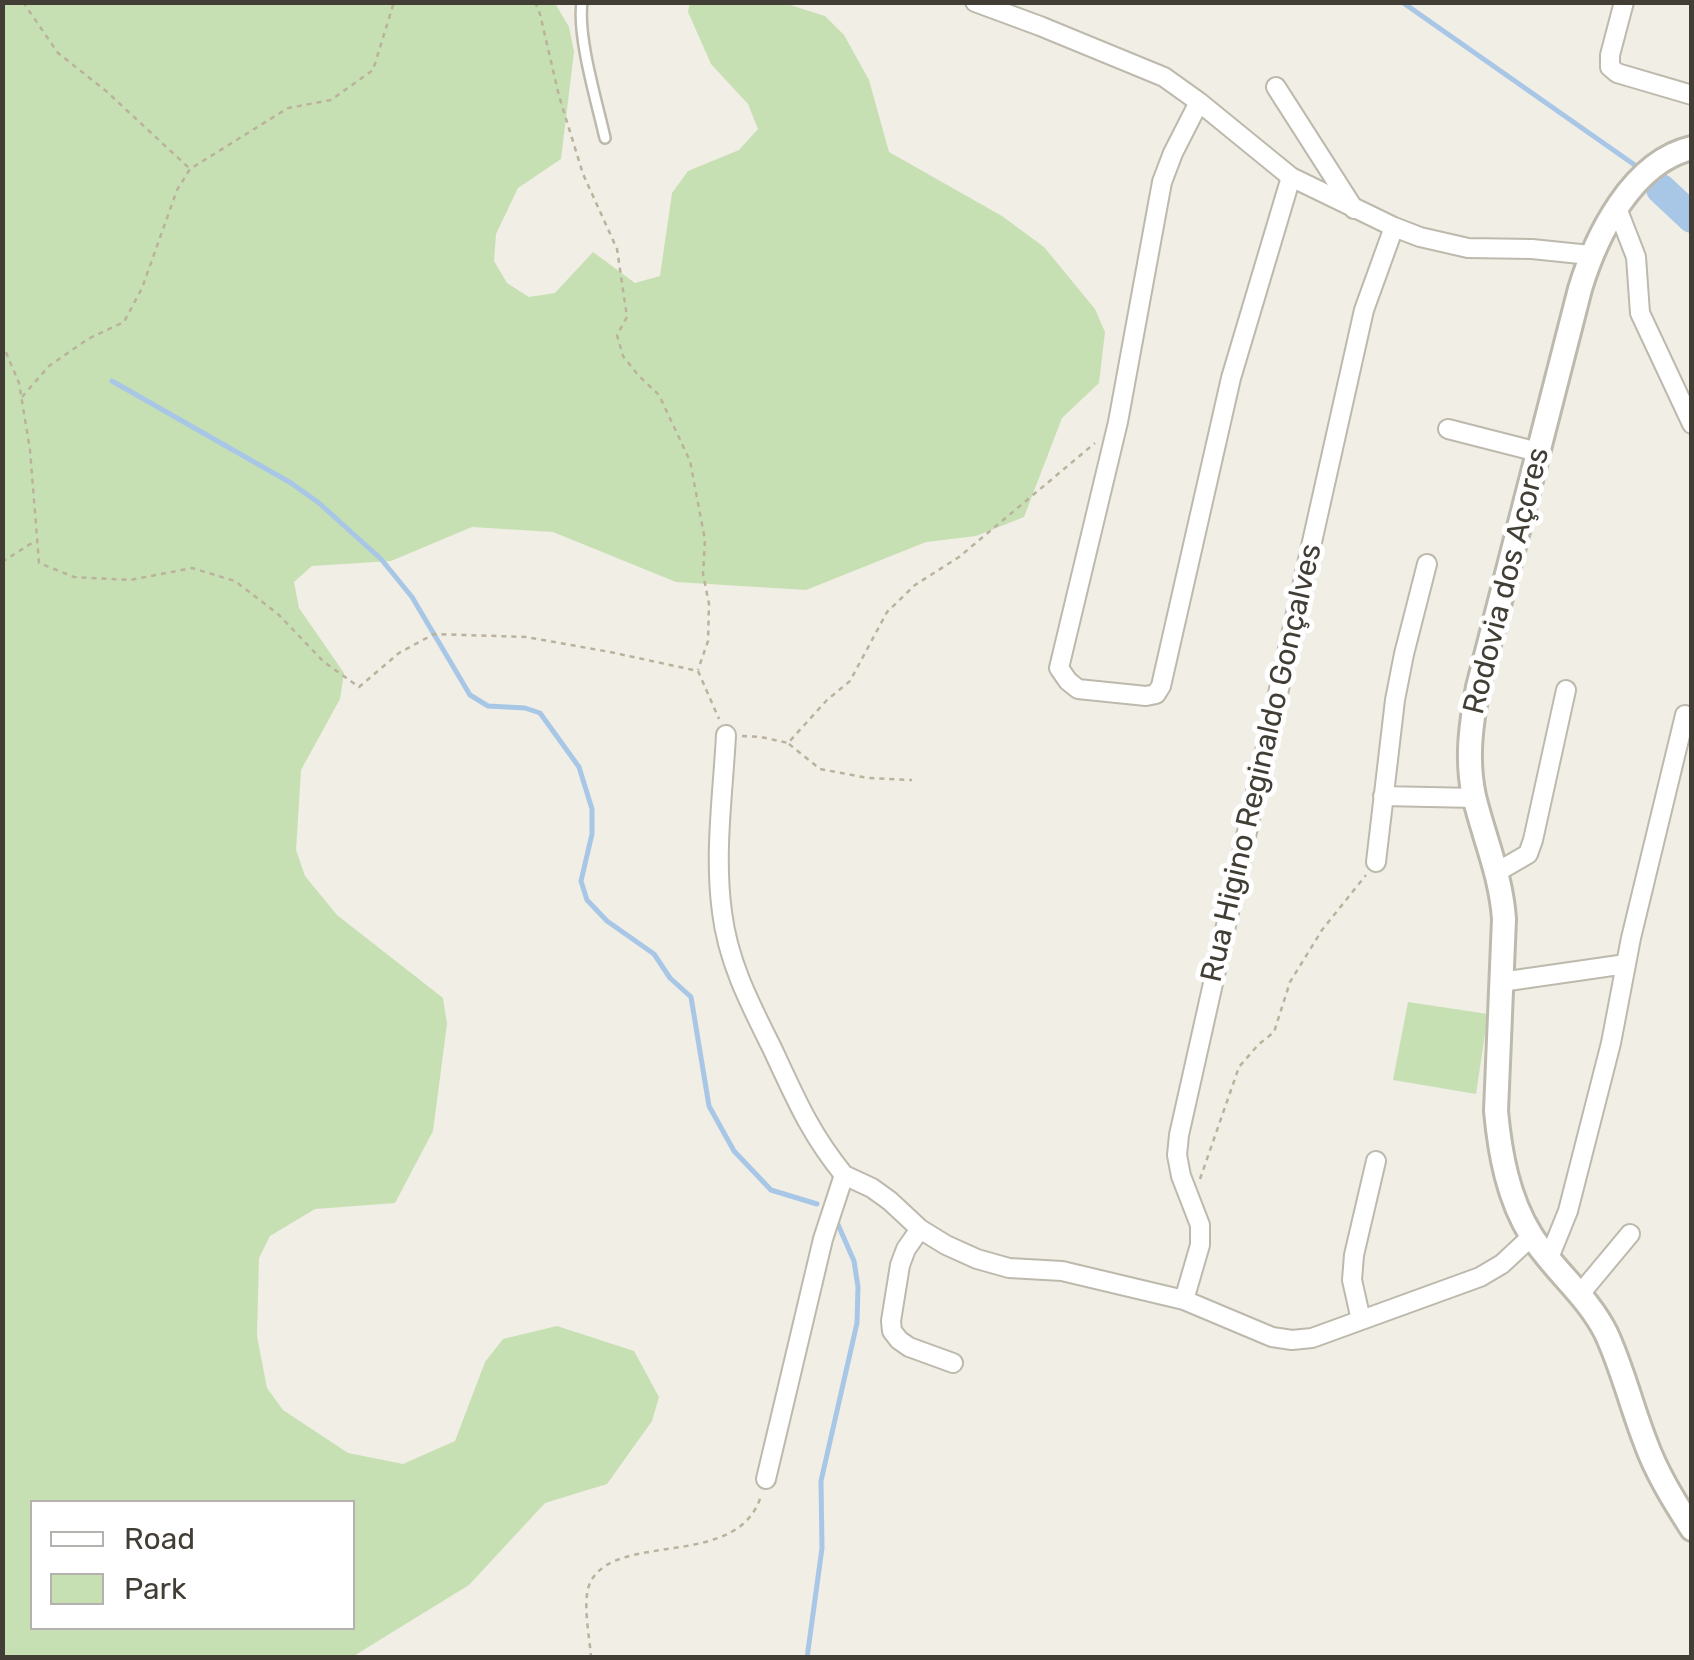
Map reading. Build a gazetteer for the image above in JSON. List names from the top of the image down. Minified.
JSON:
{"streets":{"street":["Rodovia dos Açores","Rua Higino Reginaldo Gonçalves"]},"legend":["Road","Park"]}
